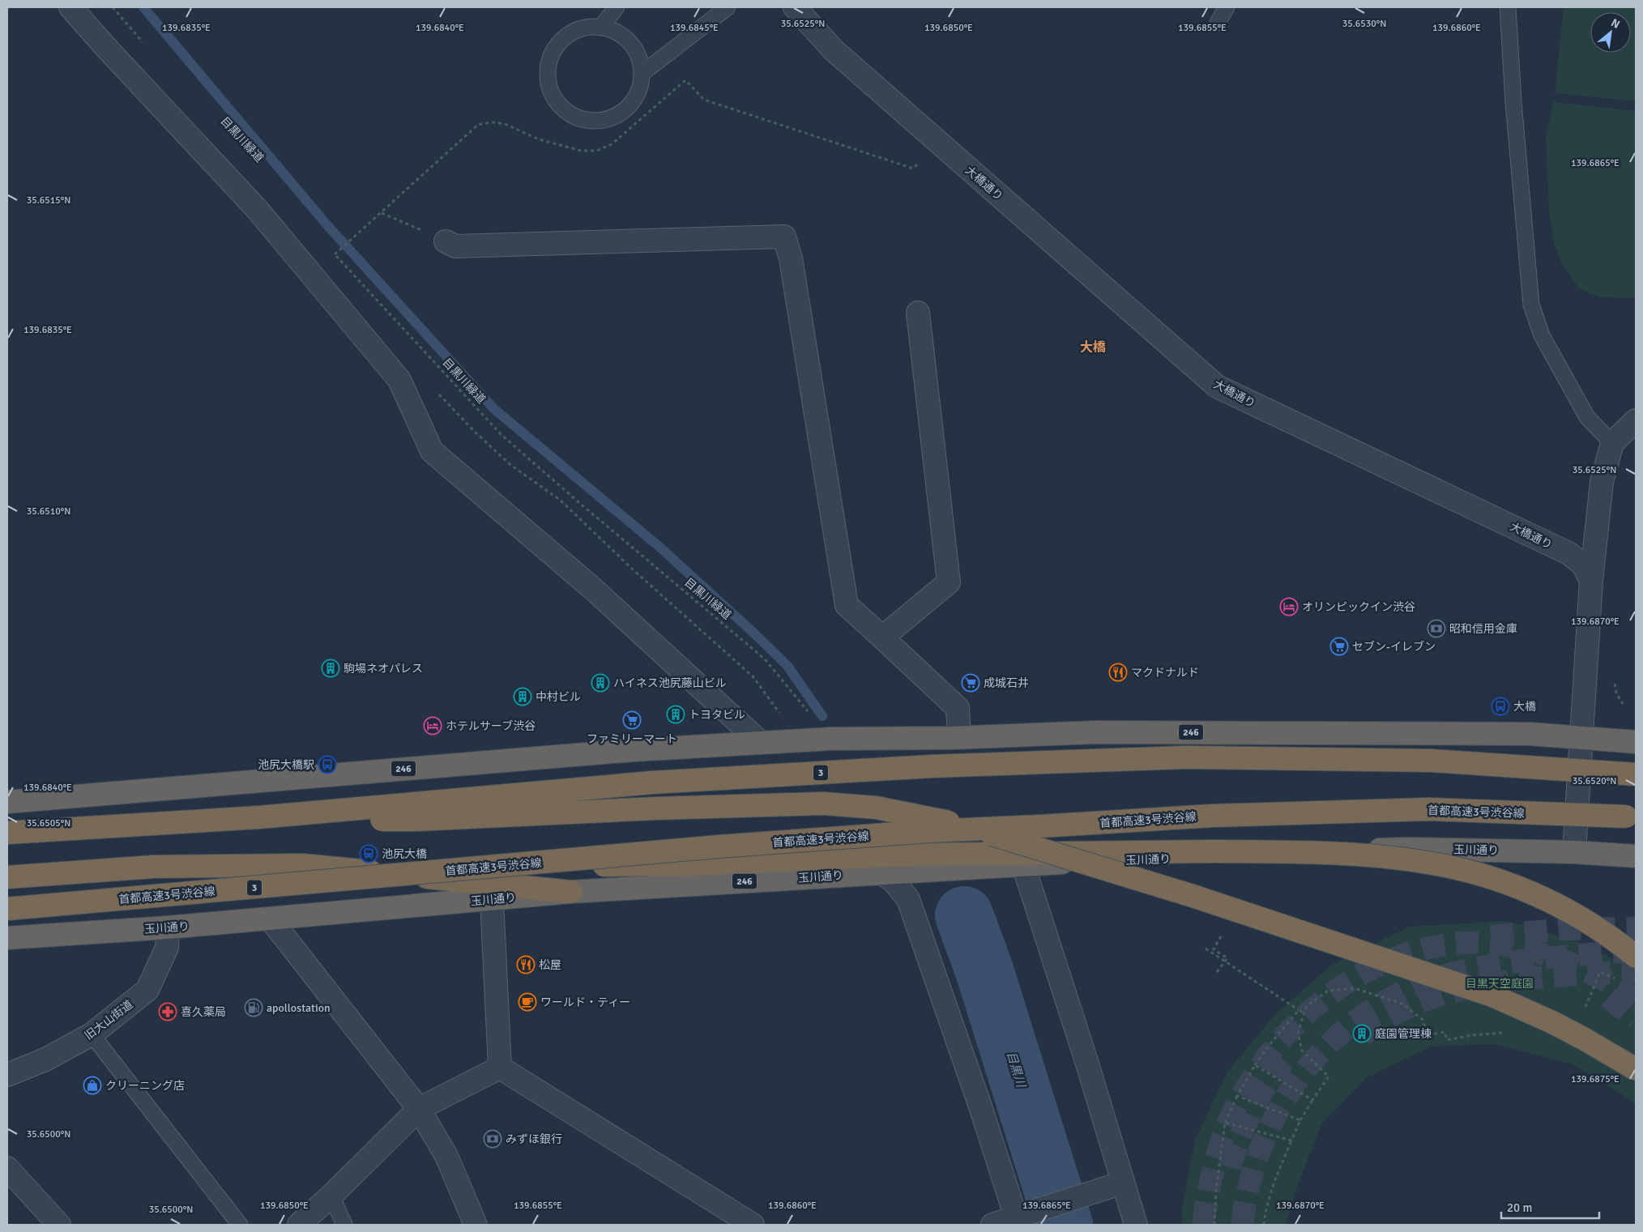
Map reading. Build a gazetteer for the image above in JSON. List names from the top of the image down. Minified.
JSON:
{"streets":{"highway":["246","3","首都高速3号渋谷線","玉川通り"],"street":["大橋通り","旧大山街道"],"path":["目黒川緑道"]},"crossings":[["目黒川緑道","246"],["玉川通り","旧大山街道"]],"districts":["大橋"],"water":["目黒川"],"parks":["目黒天空庭園"],"places":{"hotel":["オリンピックイン渋谷","ホテルサーブ渋谷"],"bank":["昭和信用金庫","みずほ銀行"],"supermarket":["セブン-イレブン","成城石井","ファミリーマート"],"building":["駒場ネオパレス","ハイネス池尻藤山ビル","中村ビル","トヨタビル","庭園管理棟"],"restaurant":["マクドナルド","松屋"],"bus stop":["大橋","池尻大橋駅"],"station":["池尻大橋"],"cafe":["ワールド・ティー"],"fuel station":["apollostation"],"pharmacy":["喜久薬局"],"shop":["クリーニング店"]},"scale_bar":"20 m","north":"top right","coordinates":["35.6525°N","35.6530°N","139.6835°E","139.6840°E","139.6845°E","139.6850°E","139.6855°E","139.6860°E","139.6865°E","35.6515°N","35.6510°N","139.6870°E","35.6520°N","35.6505°N","139.6875°E","35.6500°N"]}
